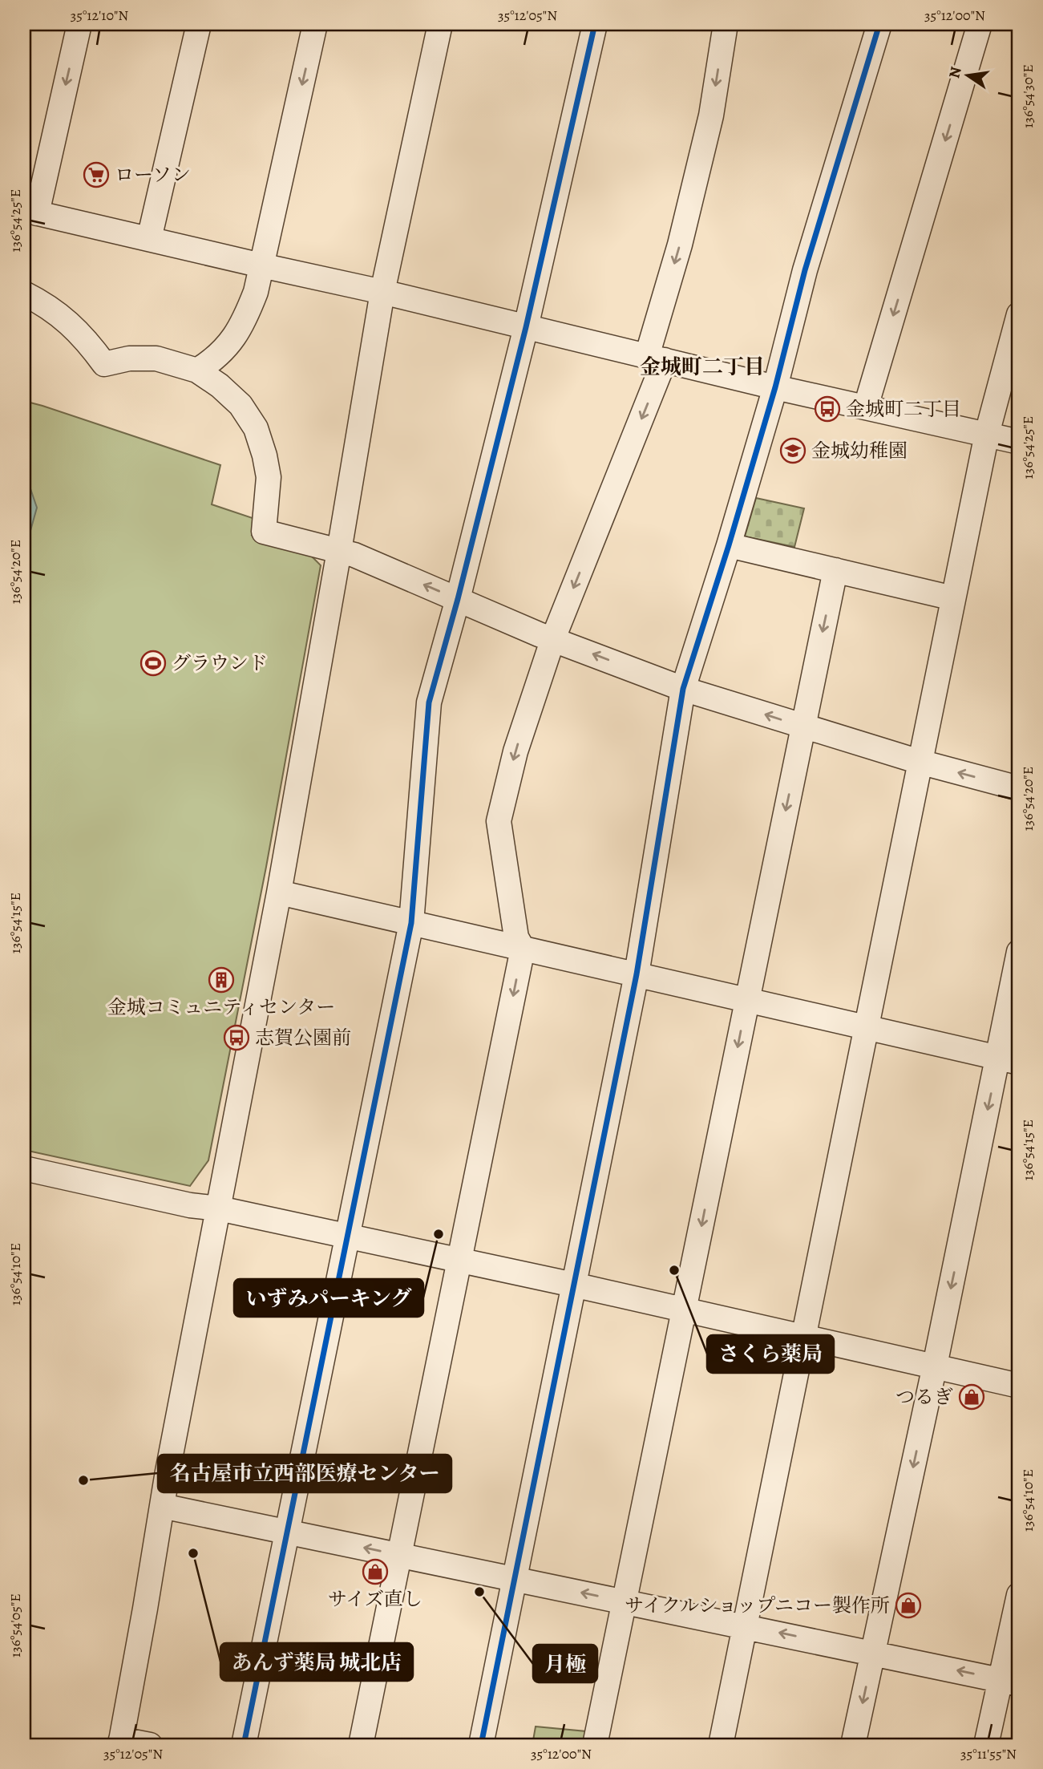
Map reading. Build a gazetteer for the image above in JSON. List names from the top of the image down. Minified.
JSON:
{"districts":["金城町二丁目"],"places":{"supermarket":["ローソン"],"bus stop":["金城町二丁目","志賀公園前"],"school or university":["金城幼稚園"],"sports":["グラウンド"],"building":["金城コミュニティセンター"],"other":["いずみパーキング","さくら薬局","名古屋市立西部医療センター","あんず薬局 城北店","月極"],"shop":["つるぎ","サイズ直し","サイクルショップニコー製作所"]},"north":"left","coordinates":["35°12'10\"N","35°12'05\"N","35°12'00\"N","136°54'30\"E","136°54'25\"E","136°54'20\"E","136°54'15\"E","136°54'10\"E","136°54'05\"E","35°11'55\"N"]}
